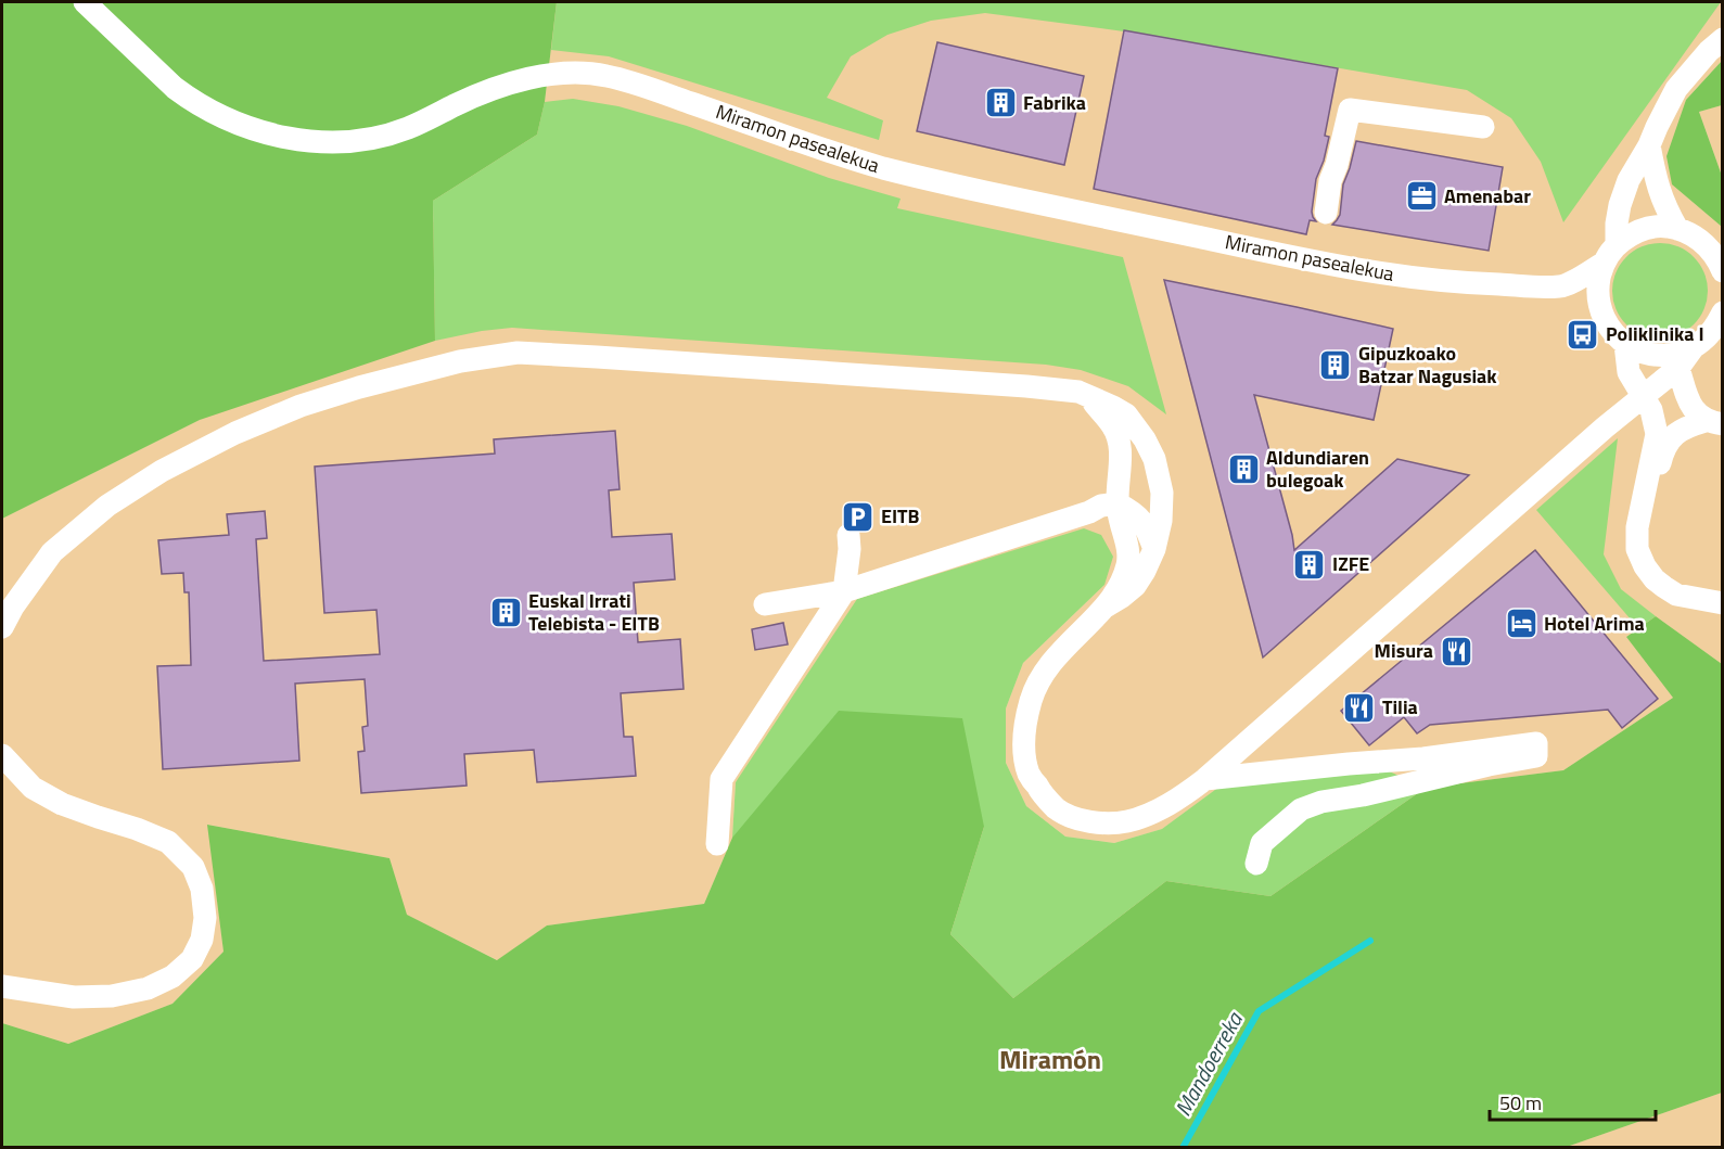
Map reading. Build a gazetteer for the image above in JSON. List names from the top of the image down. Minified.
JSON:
{"streets":{"street":["Miramon pasealekua"]},"districts":["Miramón"],"water":["Mandoerreka"],"places":{"building":["Fabrika","Gipuzkoako Batzar Nagusiak","Aldundiaren bulegoak","IZFE","Euskal Irrati Telebista - EITB"],"office":["Amenabar"],"bus stop":["Poliklinika I"],"parking":["EITB"],"hotel":["Hotel Arima"],"restaurant":["Misura","Tilia"]},"scale_bar":"50 m"}
